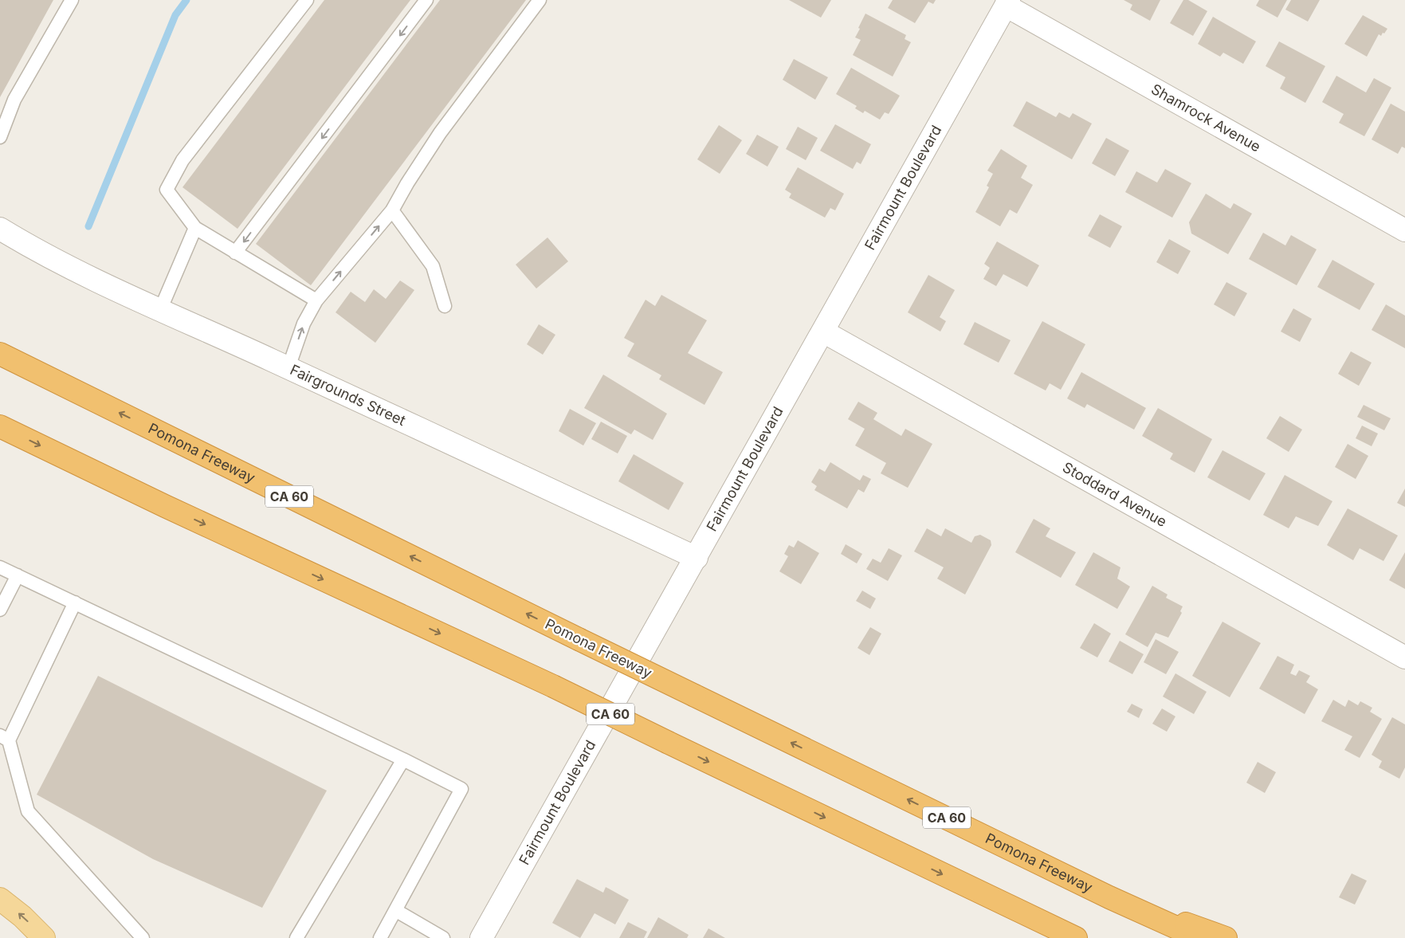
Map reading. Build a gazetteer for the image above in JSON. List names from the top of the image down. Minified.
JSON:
{"streets":{"highway":["Pomona Freeway","CA 60"],"street":["Shamrock Avenue","Fairmount Boulevard","Fairgrounds Street","Stoddard Avenue"]},"crossings":[["Shamrock Avenue","Fairmount Boulevard"],["Fairmount Boulevard","Fairgrounds Street"],["Fairmount Boulevard","Stoddard Avenue"]]}
